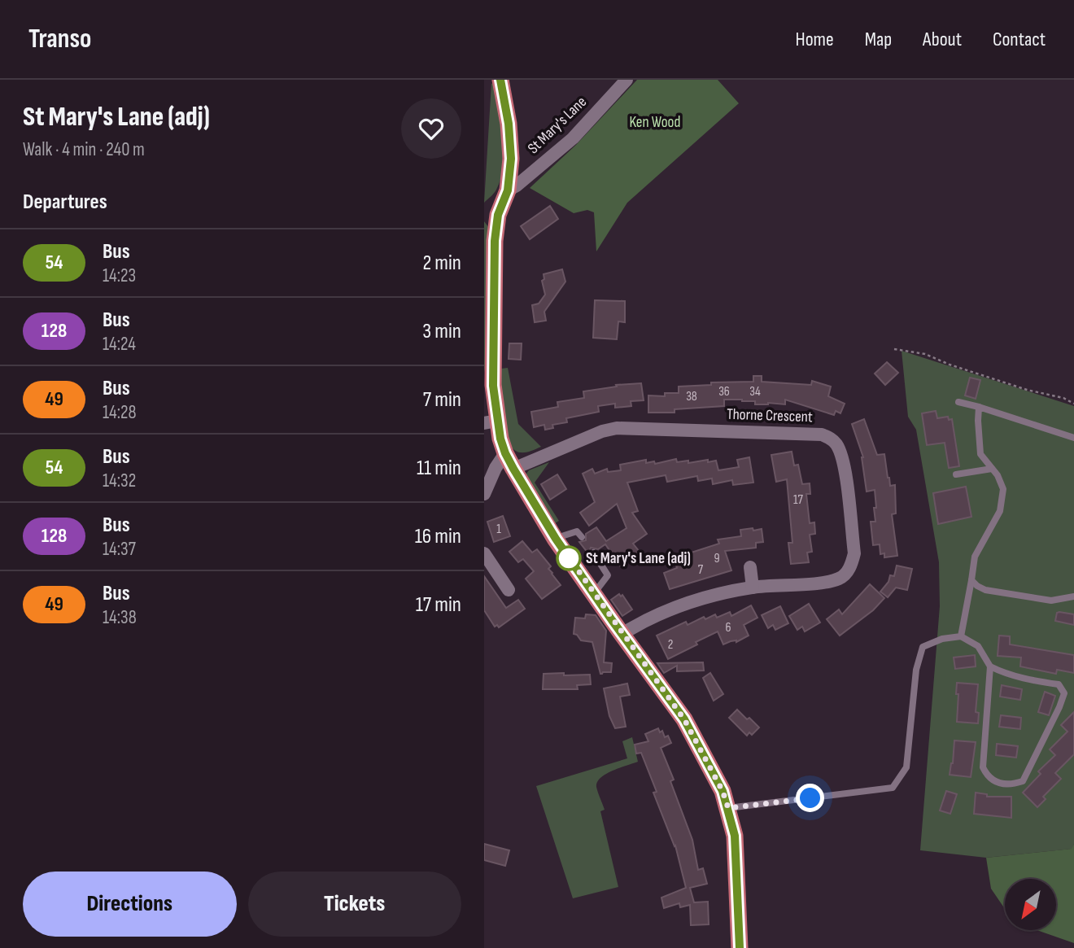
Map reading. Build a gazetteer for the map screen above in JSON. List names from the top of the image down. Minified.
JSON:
{"streets":{"street":["St Mary's Lane","Thorne Crescent"]},"parks":["Ken Wood"],"places":["St Mary's Lane (adj)"],"lines":["bus line 54"],"house_numbers":["36","34","38","17","1","9","7","6","2"],"north":"bottom left","page":{"header":"Transo","nav":["Home","Map","About","Contact"],"heading":[["St Mary's Lane (adj)","Walk · 4 min · 240 m"],"Departures"],"list":[{"mark":"54","name":"Bus","note":"14:23","value":"2 min"},{"mark":"128","name":"Bus","note":"14:24","value":"3 min"},{"mark":"49","name":"Bus","note":"14:28","value":"7 min"},{"mark":"54","name":"Bus","note":"14:32","value":"11 min"},{"mark":"128","name":"Bus","note":"14:37","value":"16 min"},{"mark":"49","name":"Bus","note":"14:38","value":"17 min"}],"buttons":["Directions","Tickets"]}}
